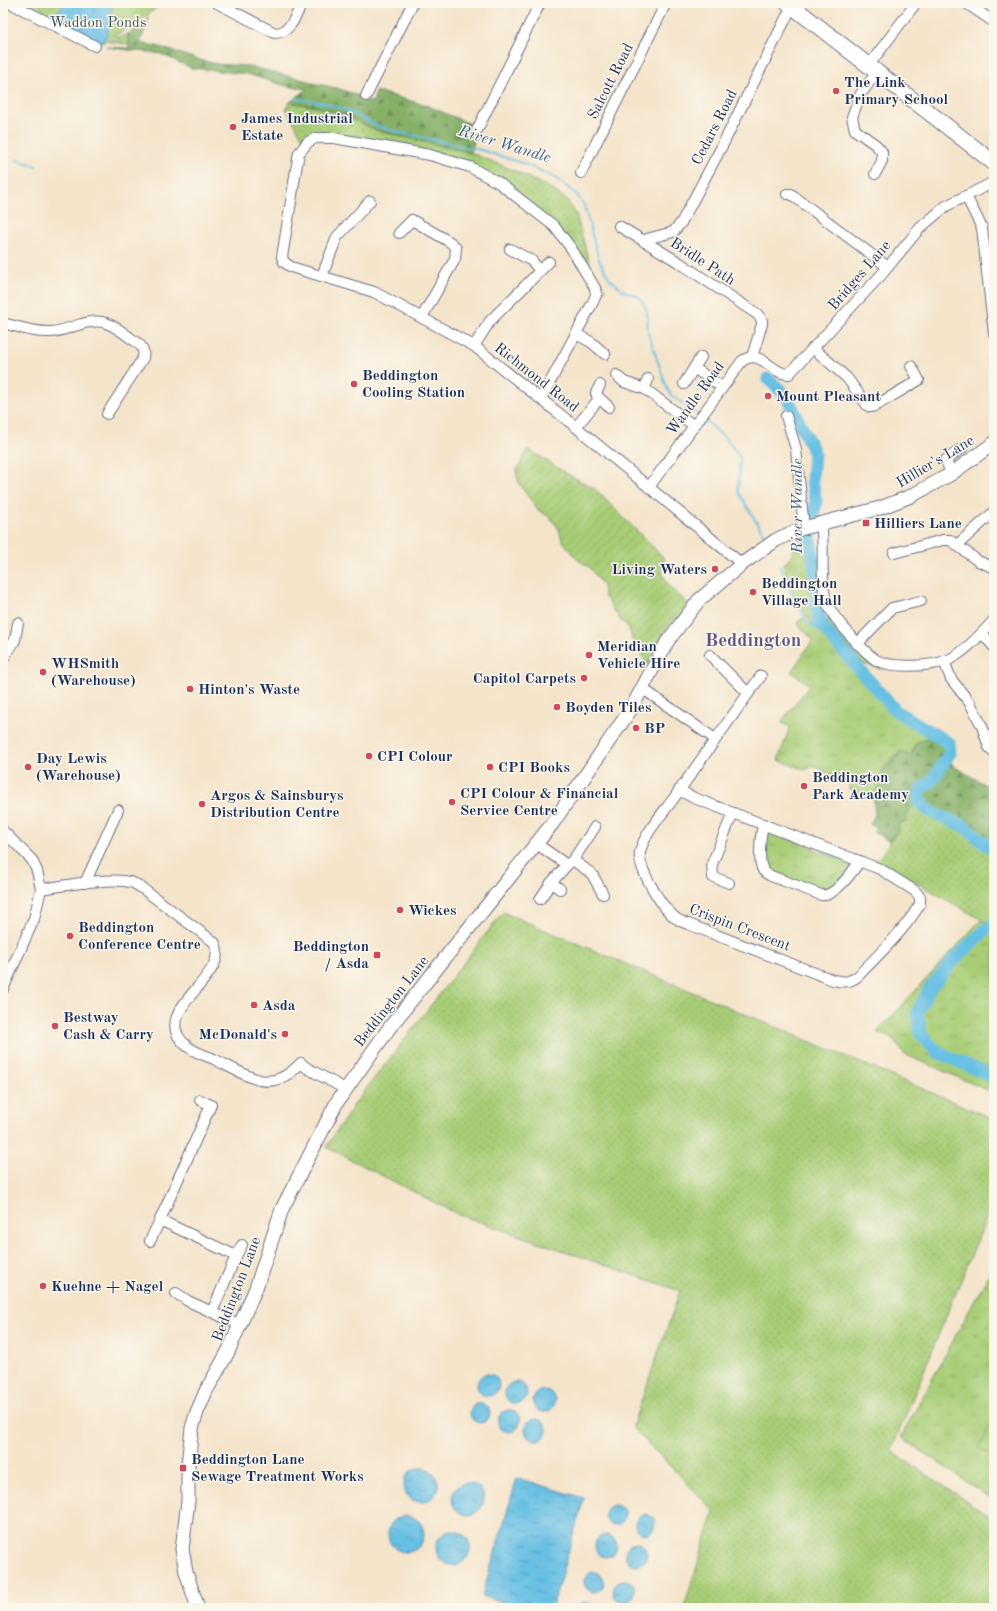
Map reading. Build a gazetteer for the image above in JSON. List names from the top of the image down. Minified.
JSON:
{"streets":{"main road":["Hillier's Lane","Beddington Lane"],"street":["Salcott Road","Cedars Road","Bridle Path","Bridges Lane","Richmond Road","Wandle Road","Crispin Crescent"]},"crossings":[["Cedars Road","Bridle Path"],["Bridle Path","Bridges Lane"],["Bridle Path","Wandle Road"],["Bridges Lane","Wandle Road"],["Richmond Road","Wandle Road"],["Richmond Road","Beddington Lane"],["Hillier's Lane","Beddington Lane"]],"districts":["Beddington"],"water":["River Wandle"],"parks":["Waddon Ponds"],"places":{"other":["The Link Primary School","James Industrial Estate","Beddington Cooling Station","Mount Pleasant","Living Waters","Beddington Village Hall","Meridian Vehicle Hire","WHSmith (Warehouse)","Capitol Carpets","Hinton's Waste","Boyden Tiles","BP","CPI Colour","Day Lewis (Warehouse)","CPI Books","Beddington Park Academy","CPI Colour & Financial Service Centre","Argos & Sainsburys Distribution Centre","Wickes","Beddington Conference Centre","Asda","Bestway Cash & Carry","McDonald's","Kuehne + Nagel"],"transit":["Hilliers Lane","Beddington / Asda","Beddington Lane Sewage Treatment Works"]}}
